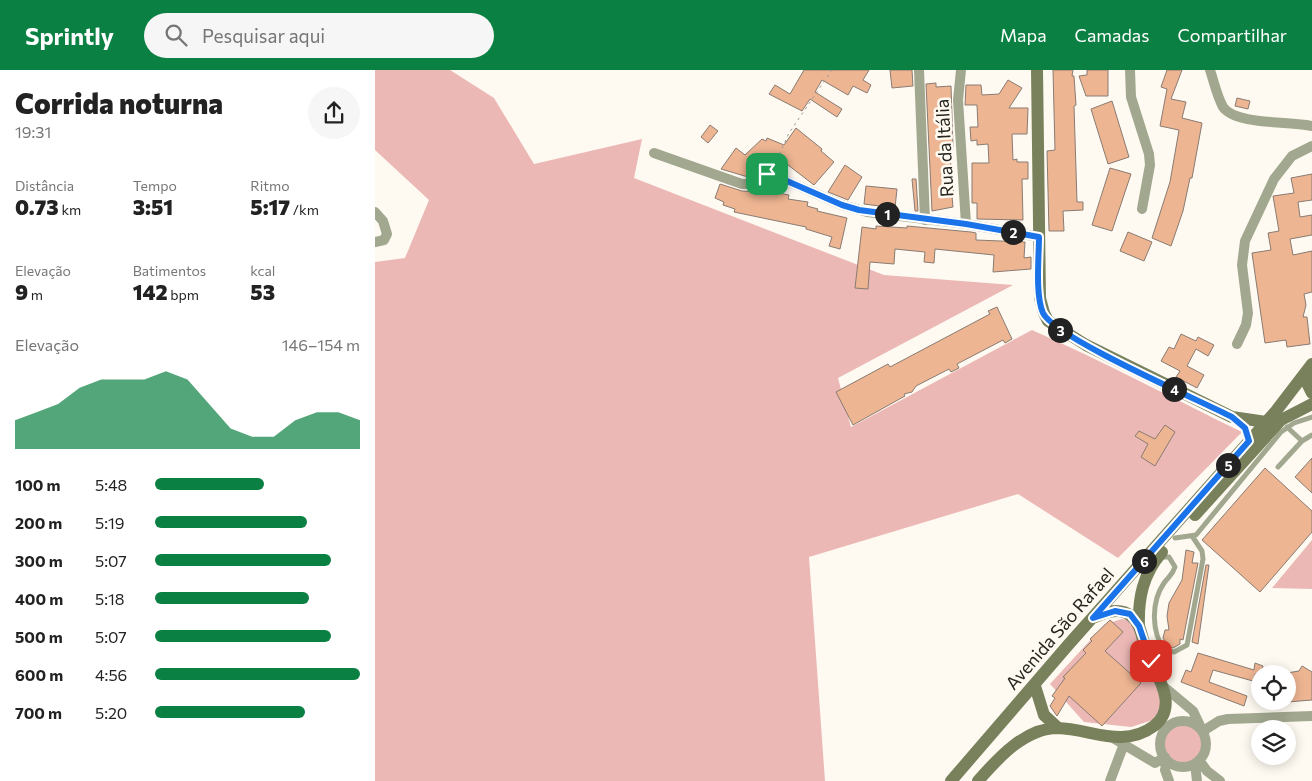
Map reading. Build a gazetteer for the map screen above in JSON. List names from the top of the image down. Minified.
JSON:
{"streets":{"main road":["Avenida São Rafael"],"street":["Rua da Itália"]},"page":{"header":"Sprintly","search":"Pesquisar aqui","nav":["Mapa","Camadas","Compartilhar"],"heading":["Corrida noturna","19:31"],"stats":[["Distância","0.73 km"],["Tempo","3:51"],["Ritmo","5:17 /km"],["Elevação","9 m"],["Batimentos","142 bpm"],["kcal","53"]],"pins":["1","2","3","4","5","6"],"chart":["Elevação","146–154 m"],"list":[{"name":"100 m","note":"5:48"},{"name":"200 m","note":"5:19"},{"name":"300 m","note":"5:07"},{"name":"400 m","note":"5:18"},{"name":"500 m","note":"5:07"},{"name":"600 m","note":"4:56"},{"name":"700 m","note":"5:20"}]}}
